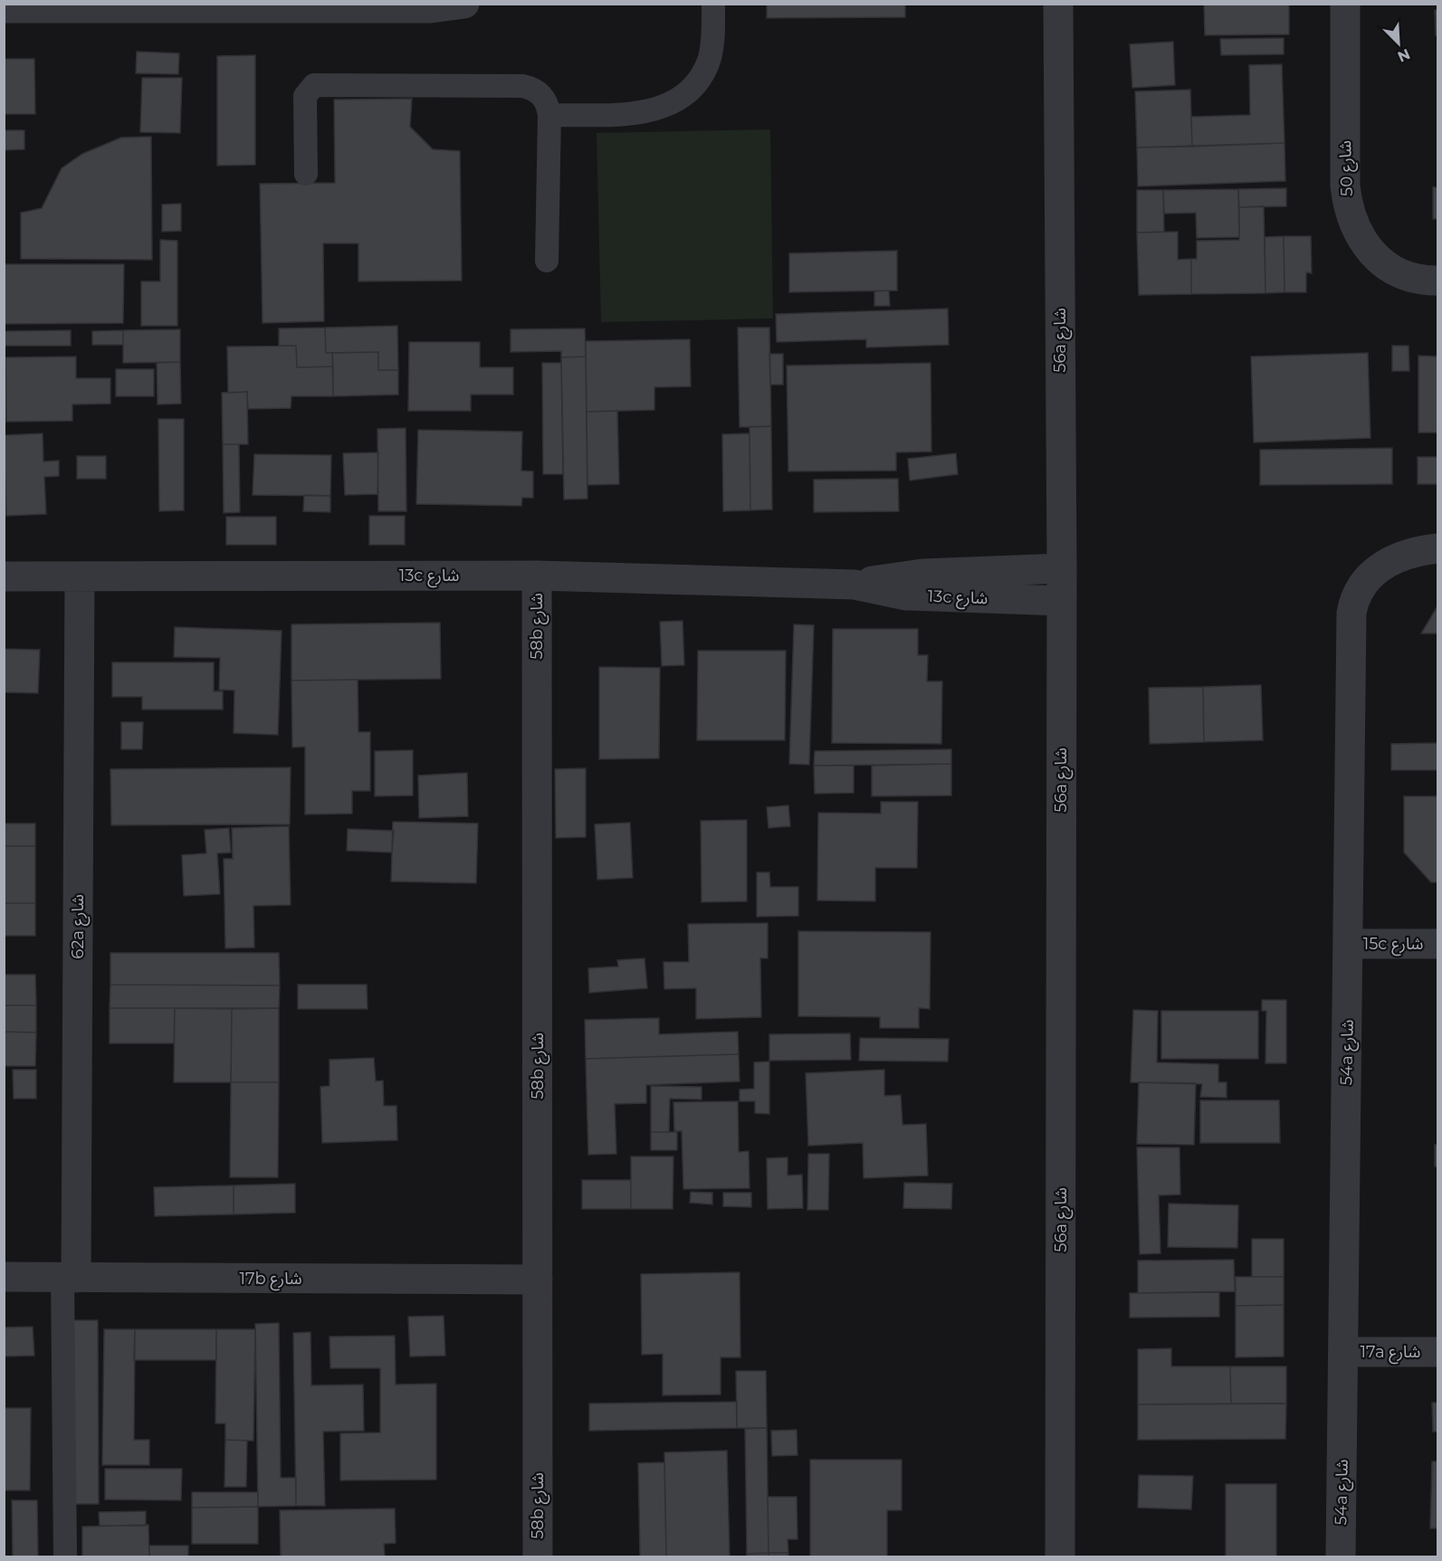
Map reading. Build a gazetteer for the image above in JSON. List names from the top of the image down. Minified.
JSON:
{"streets":{"street":["شارع 50","56a شارع","13c شارع","58b شارع","62a شارع","15c شارع","54a شارع","17b شارع","17a شارع"]},"crossings":[["56a شارع","13c شارع"],["13c شارع","58b شارع"],["13c شارع","62a شارع"],["58b شارع","17b شارع"],["62a شارع","17b شارع"],["15c شارع","54a شارع"],["54a شارع","17a شارع"]],"north":"bottom right"}
